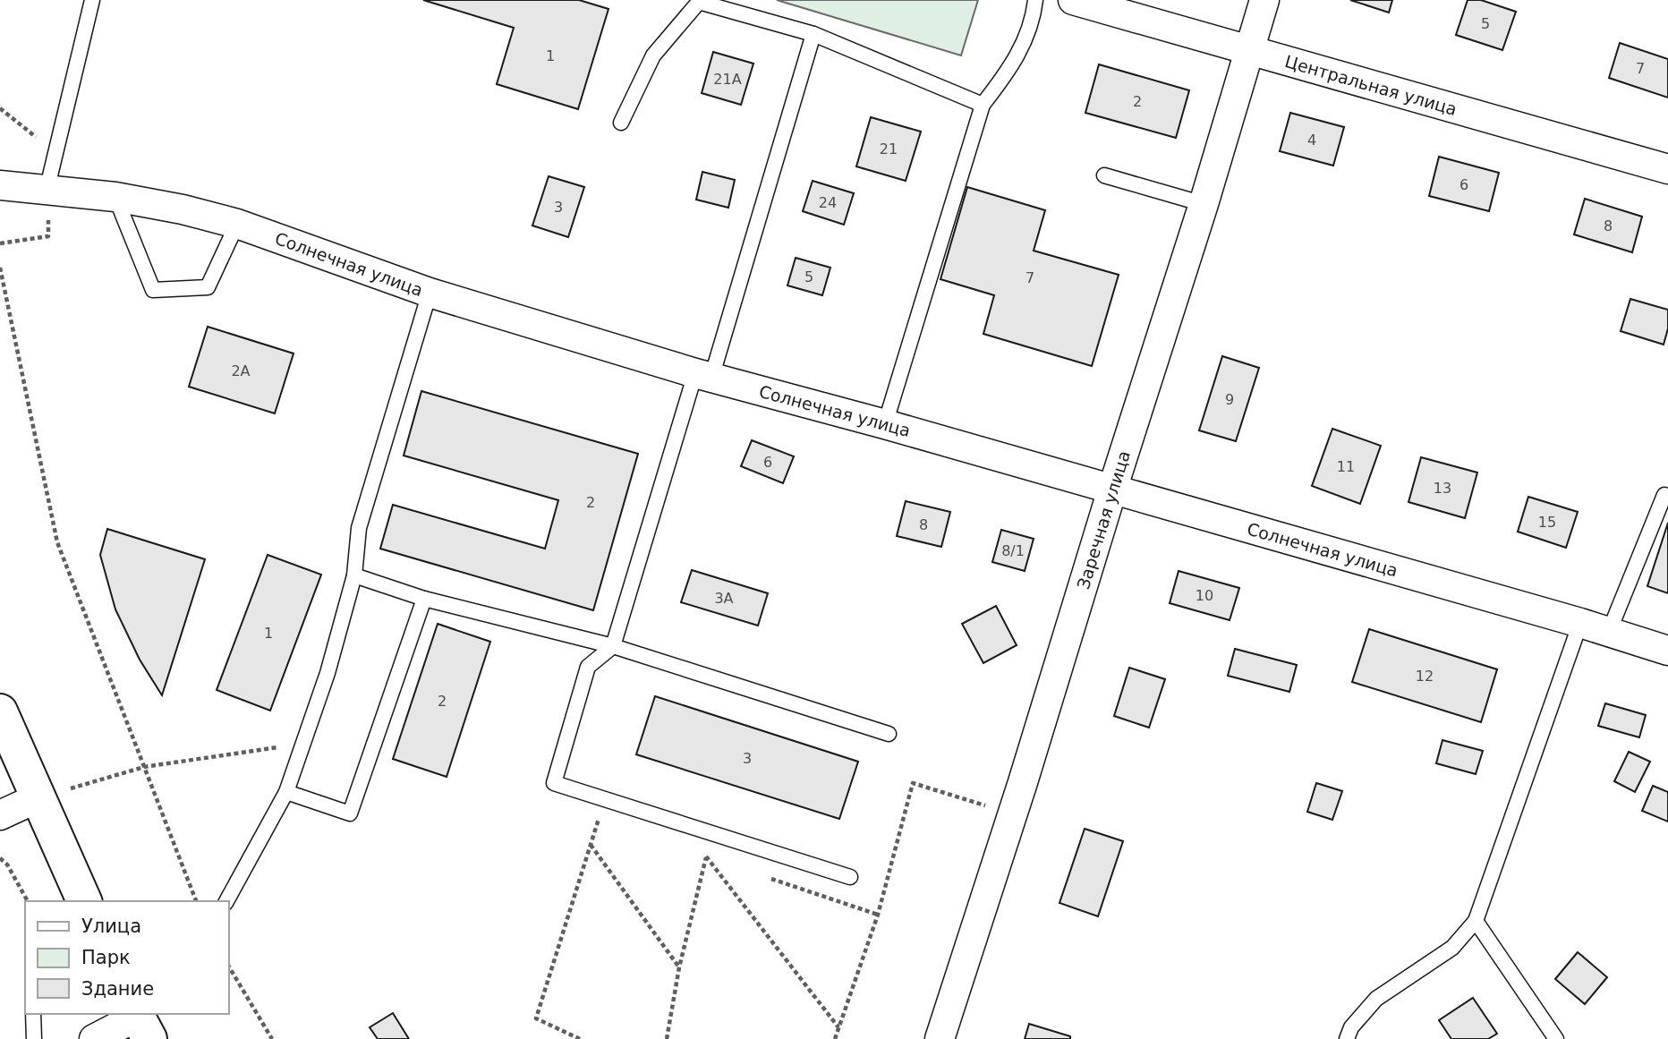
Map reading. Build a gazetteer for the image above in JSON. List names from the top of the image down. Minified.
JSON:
{"streets":{"street":["Центральная улица","Солнечная улица","Заречная улица"]},"crossings":[["Центральная улица","Заречная улица"],["Солнечная улица","Заречная улица"]],"house_numbers":["5","1","7","21А","2","4","21","6","24","3","8","5","7","2А","9","6","11","13","2","15","8","8/1","10","3А","1","12","2","3"],"legend":["Улица","Парк","Здание"]}
